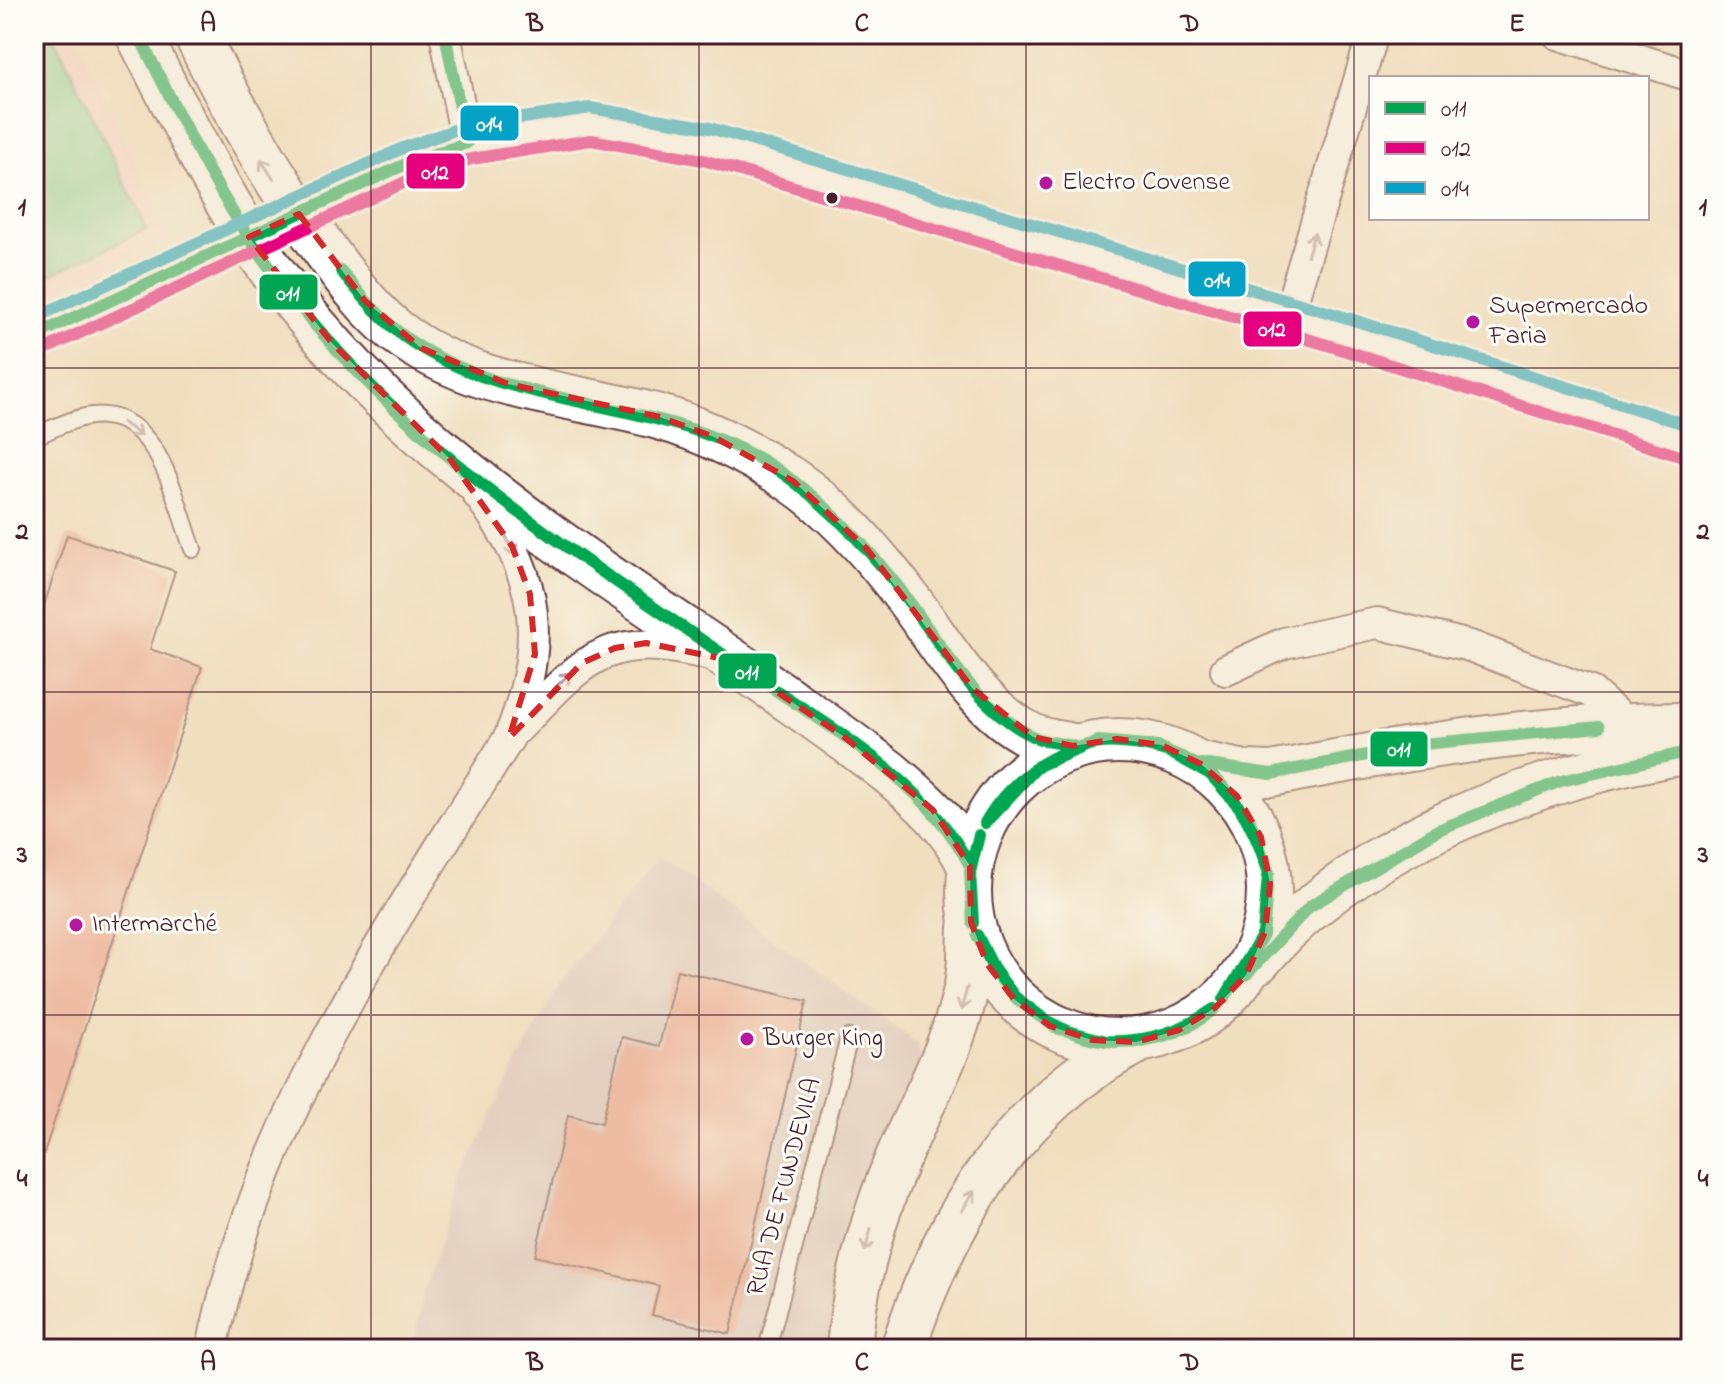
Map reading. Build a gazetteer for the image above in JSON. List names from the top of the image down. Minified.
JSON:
{"streets":{"lane":["RUA DE FUNDEVILA"]},"places":["Electro Covense","Supermercado Faria","Intermarché","Burger King"],"lines":["transit line 011","transit line 014","transit line 012"],"legend":["011","012","014"],"grid":{"columns":["A","B","C","D","E"],"rows":["1","2","3","4"]}}
